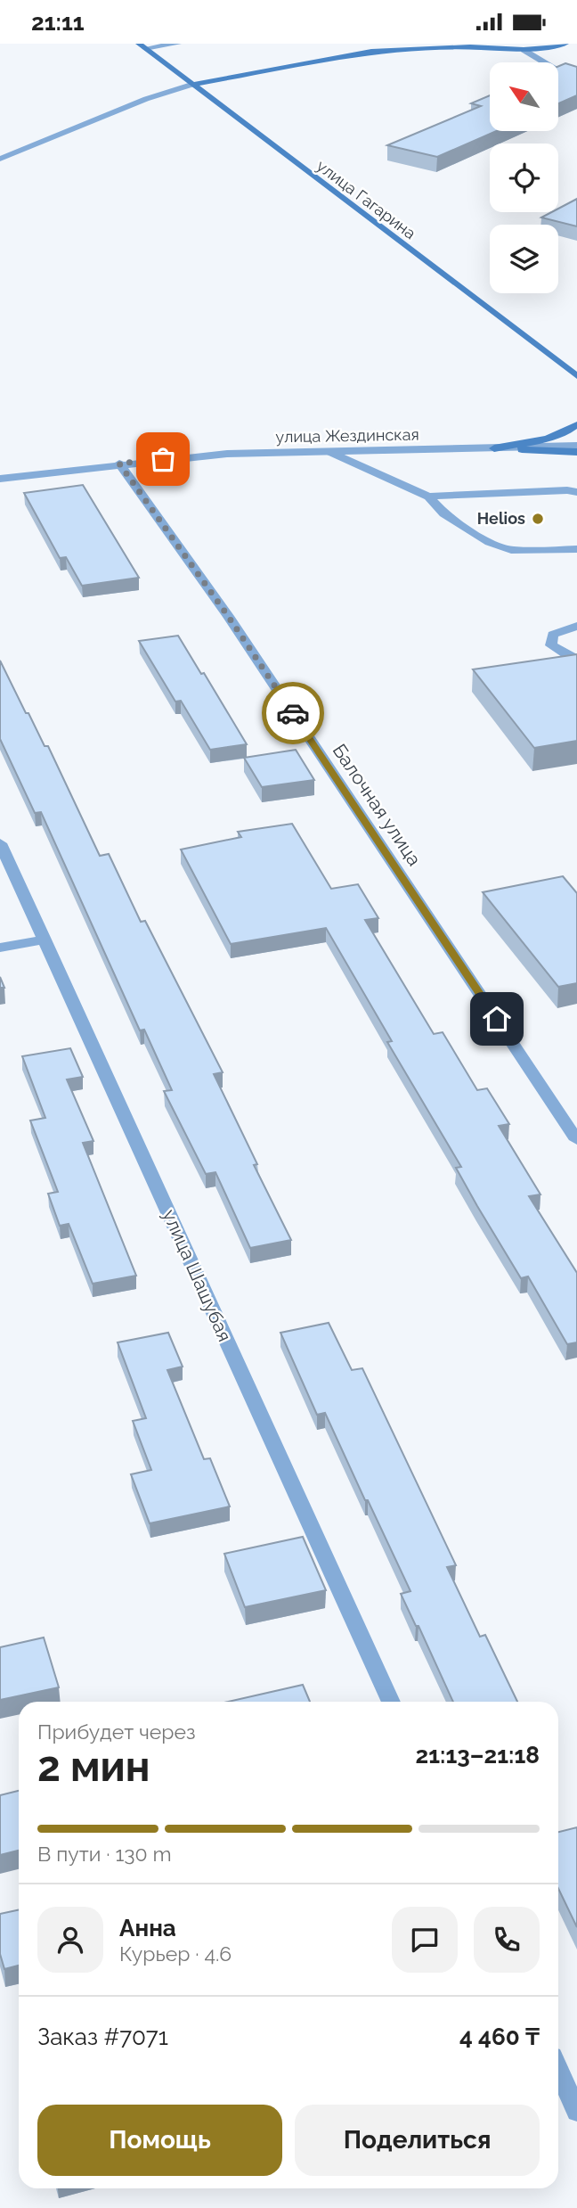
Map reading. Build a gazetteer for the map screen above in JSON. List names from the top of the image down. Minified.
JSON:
{"streets":{"main road":["улица Гагарина"],"street":["улица Жездинская","Балочная улица","улица Шашубая"]},"crossings":[["улица Жездинская","Балочная улица"]],"places":["Helios"],"north":"top left","page":{"status":"21:11","heading":["2 мин","Прибудет через","21:13–21:18"],"panel":["Анна","Курьер · 4.6","Заказ #7071","4 460 ₸"],"bar":"В пути · 130 m","buttons":["Помощь","Поделиться"]}}
